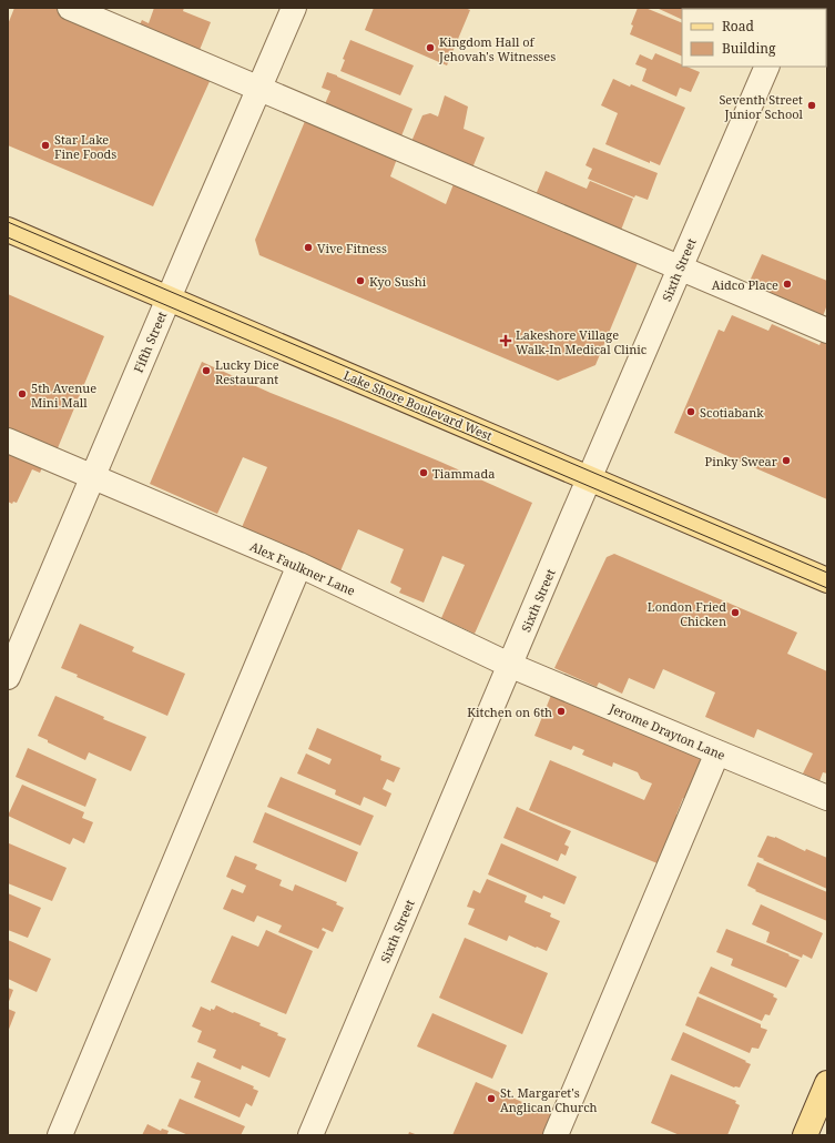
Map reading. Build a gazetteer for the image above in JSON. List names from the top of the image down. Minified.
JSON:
{"streets":{"main road":["Lake Shore Boulevard West"],"street":["Sixth Street","Fifth Street","Alex Faulkner Lane","Jerome Drayton Lane"]},"crossings":[["Sixth Street","Lake Shore Boulevard West"],["Sixth Street","Alex Faulkner Lane"],["Sixth Street","Jerome Drayton Lane"],["Fifth Street","Lake Shore Boulevard West"],["Fifth Street","Alex Faulkner Lane"],["Alex Faulkner Lane","Jerome Drayton Lane"]],"places":{"other":["Kingdom Hall of Jehovah's Witnesses","Seventh Street Junior School","Star Lake Fine Foods","Vive Fitness","Kyo Sushi","Aidco Place","Lucky Dice Restaurant","5th Avenue Mini Mall","Scotiabank","Pinky Swear","Tiammada","London Fried Chicken","Kitchen on 6th","St. Margaret's Anglican Church"],"health":["Lakeshore Village Walk-In Medical Clinic"]},"legend":["Road","Building"]}
